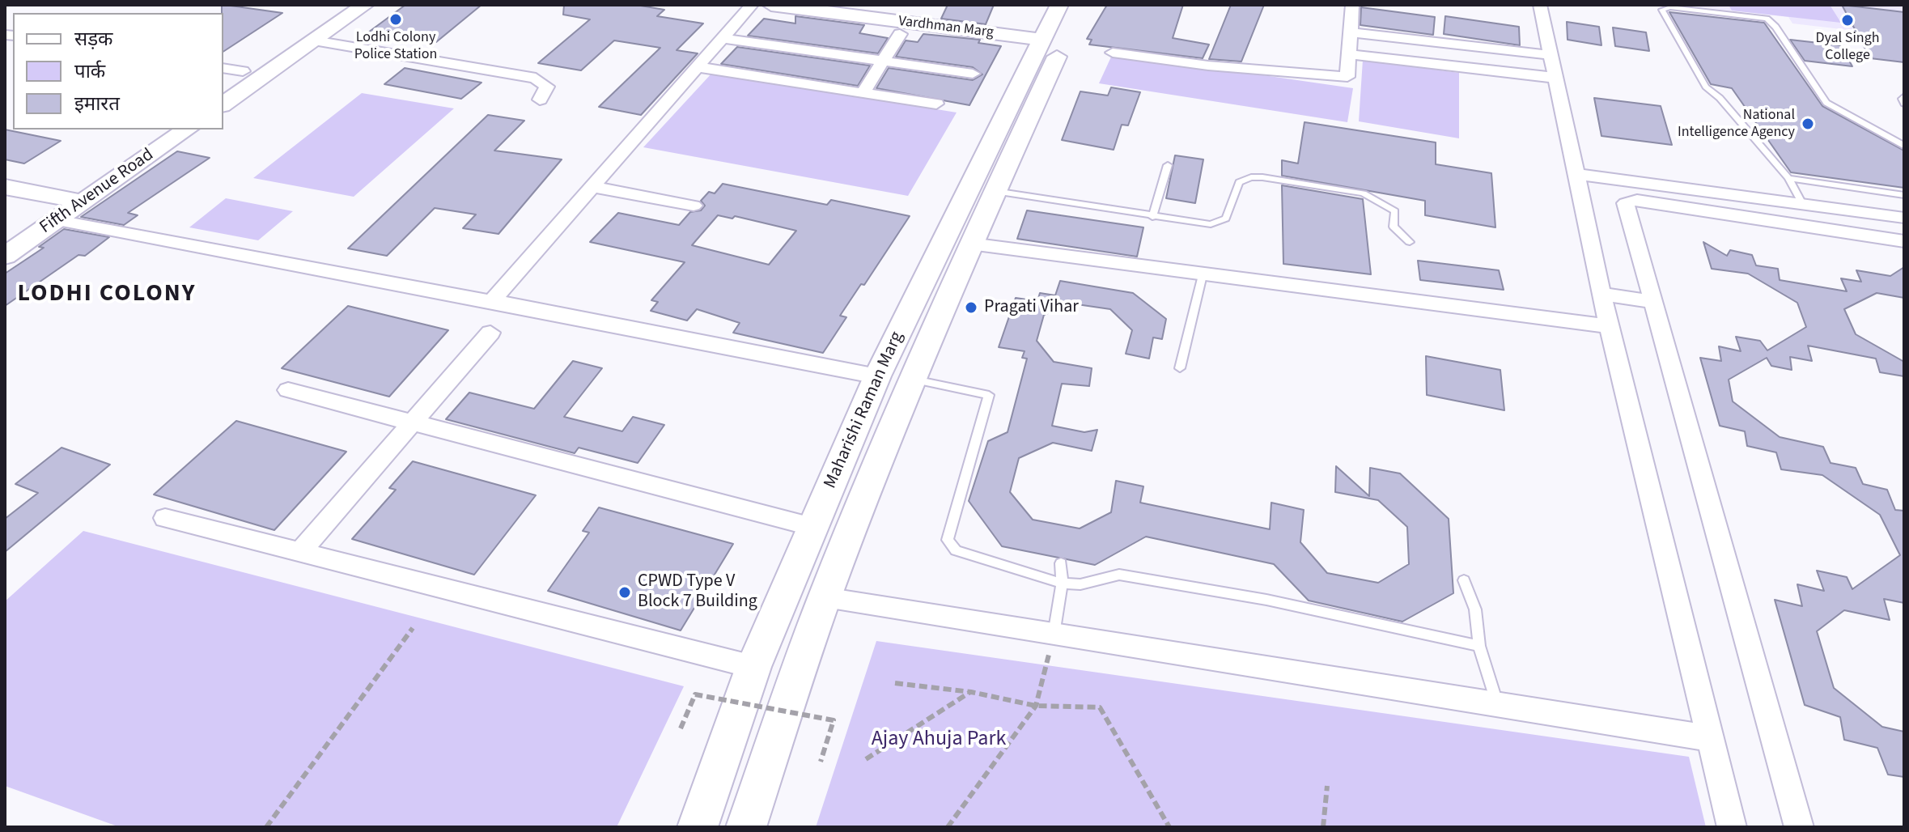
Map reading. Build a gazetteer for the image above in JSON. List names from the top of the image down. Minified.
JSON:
{"streets":{"main road":["Vardhman Marg","Fifth Avenue Road","Maharishi Raman Marg"]},"crossings":[["Vardhman Marg","Maharishi Raman Marg"]],"districts":["LODHI COLONY"],"parks":["Ajay Ahuja Park"],"places":["Lodhi Colony Police Station","Dyal Singh College","National Intelligence Agency","Pragati Vihar","CPWD Type V Block 7 Building"],"legend":["सड़क","पार्क","इमारत"]}
